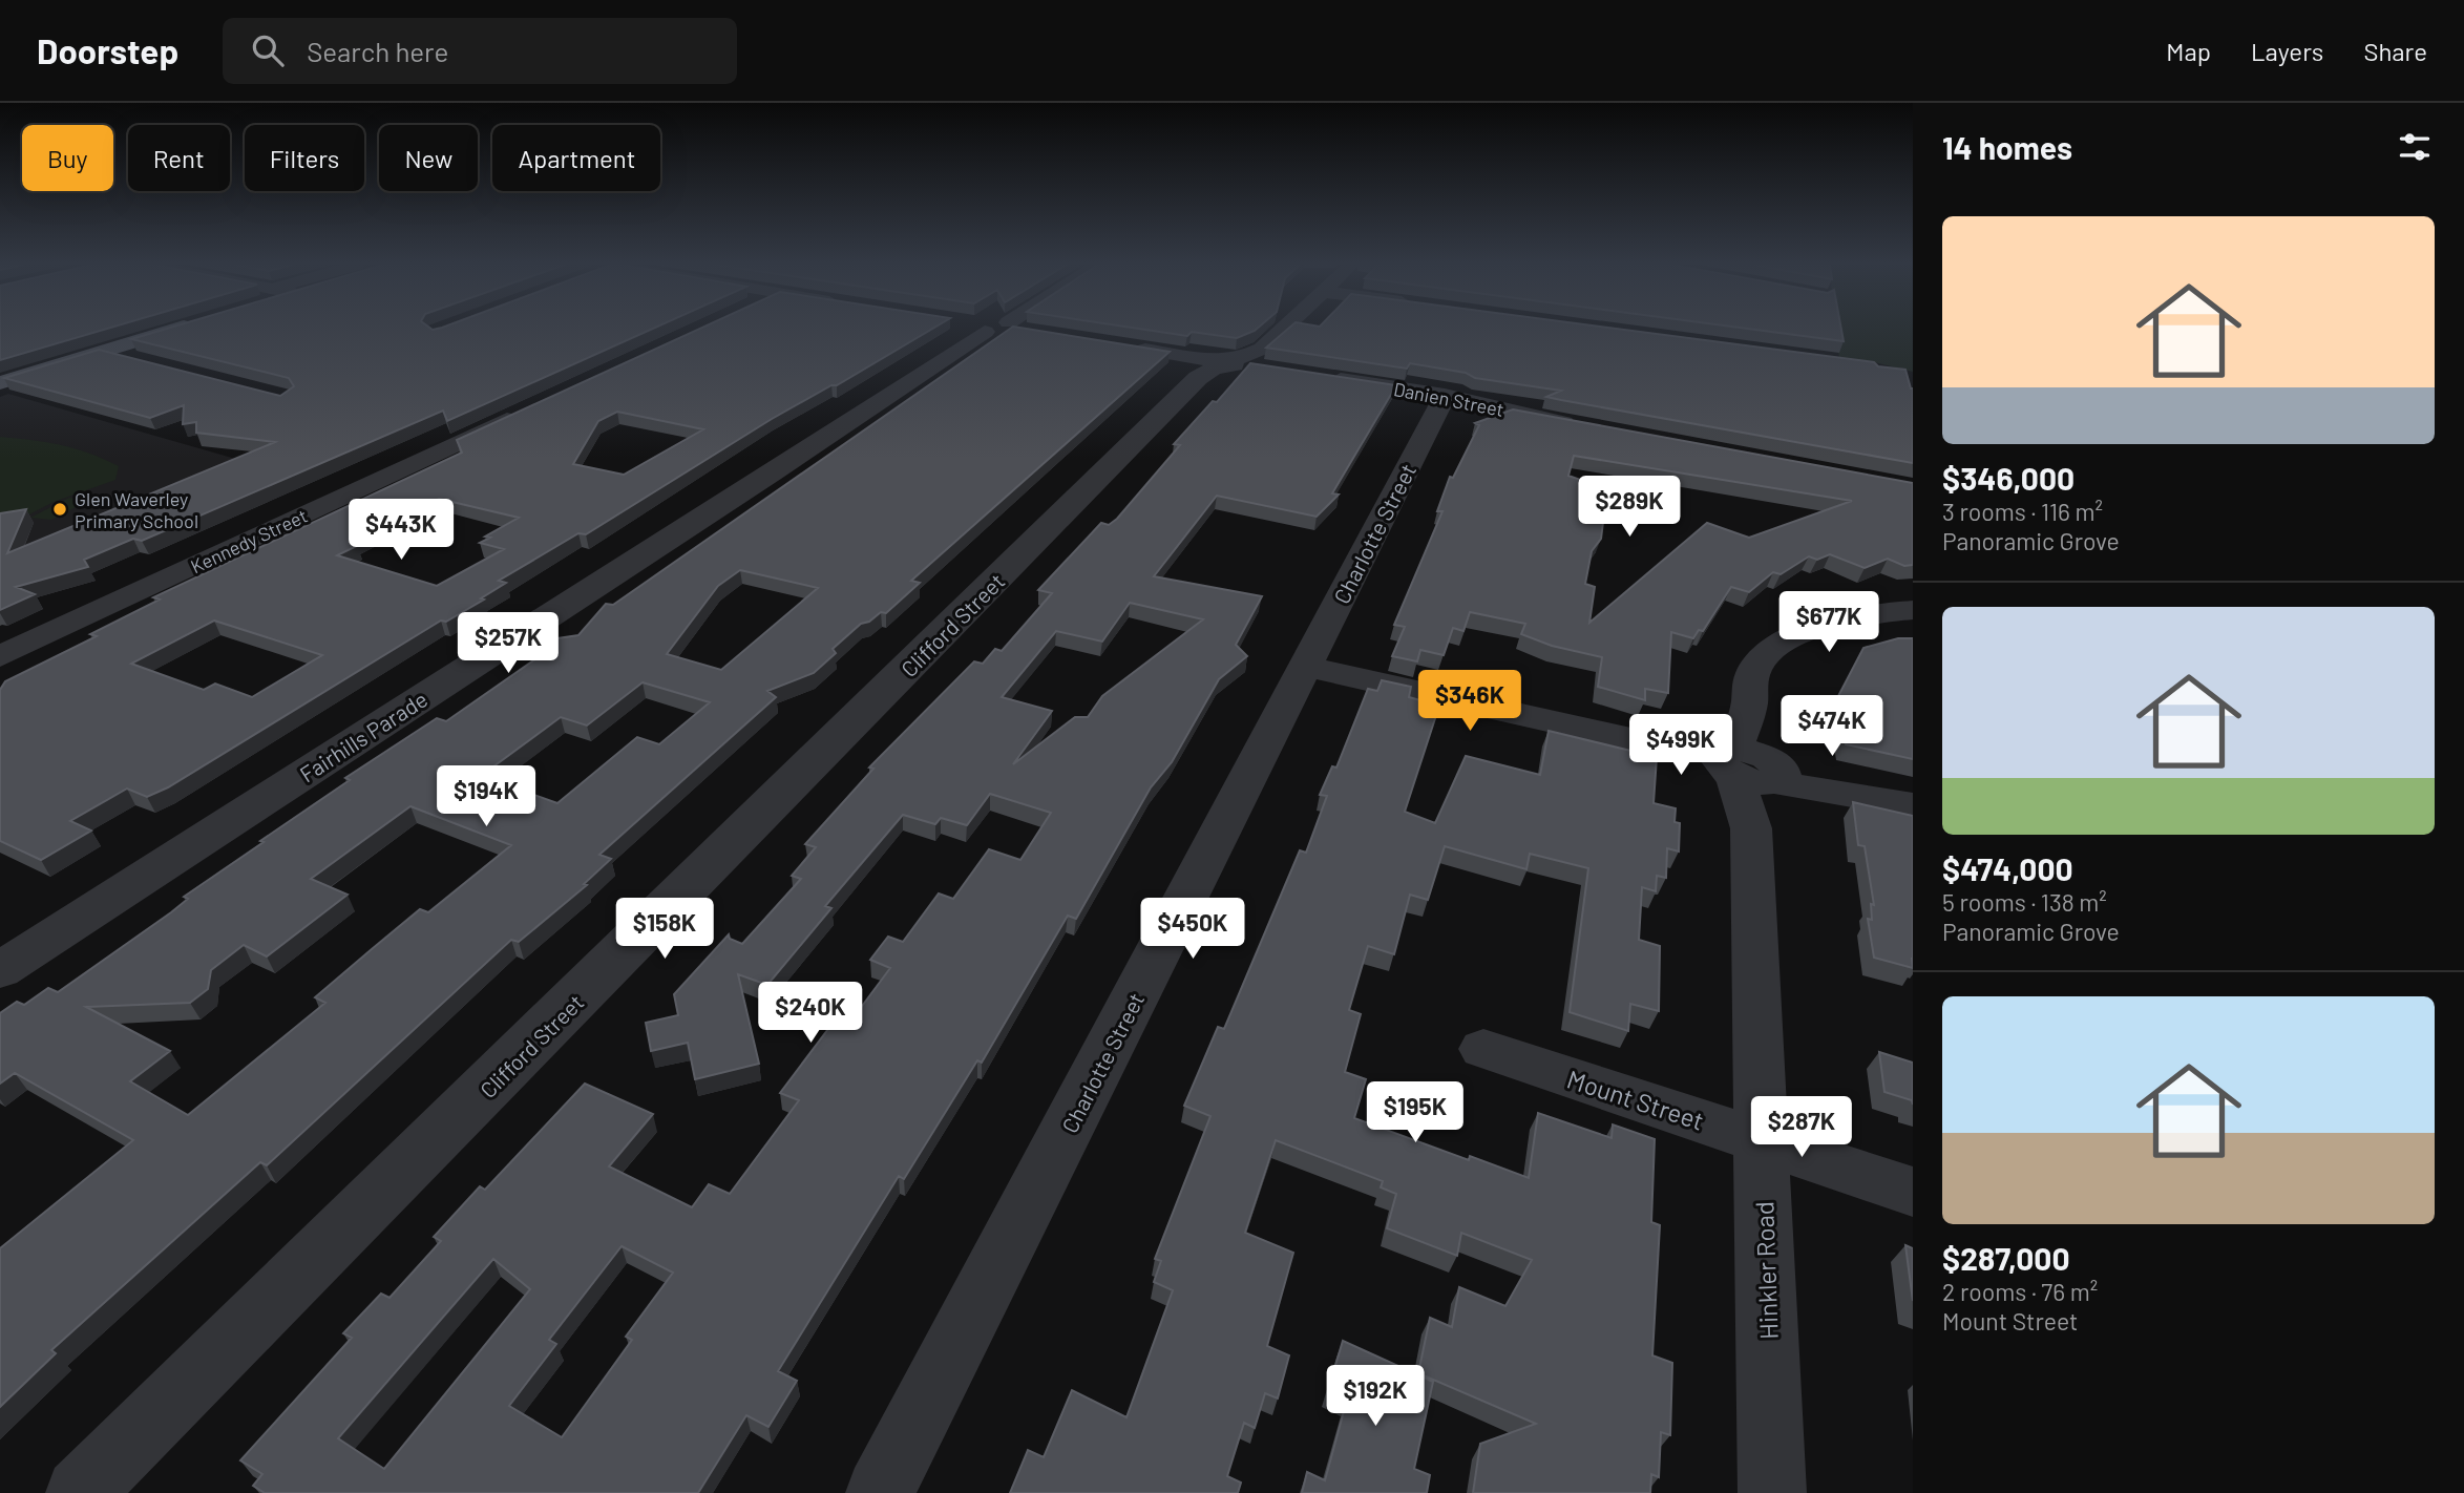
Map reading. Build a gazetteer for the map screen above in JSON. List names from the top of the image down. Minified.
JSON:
{"streets":{"street":["Danien Street","Charlotte Street","Kennedy Street","Clifford Street","Fairhills Parade","Mount Street","Hinkler Road"]},"crossings":[["Danien Street","Charlotte Street"],["Mount Street","Hinkler Road"]],"places":["Glen Waverley Primary School"],"page":{"header":"Doorstep","search":"Search here","nav":["Map","Layers","Share"],"heading":"14 homes","chip":["Buy","Rent","Filters","New","Apartment"],"list":[{"name":"$346,000","note":"3 rooms · 116 m² · Panoramic Grove"},{"name":"$474,000","note":"5 rooms · 138 m² · Panoramic Grove"},{"name":"$287,000","note":"2 rooms · 76 m² · Mount Street"}],"price":["$289K","$443K","$677K","$257K","$346K","$474K","$499K","$194K","$158K","$450K","$240K","$195K","$287K","$192K"]}}
